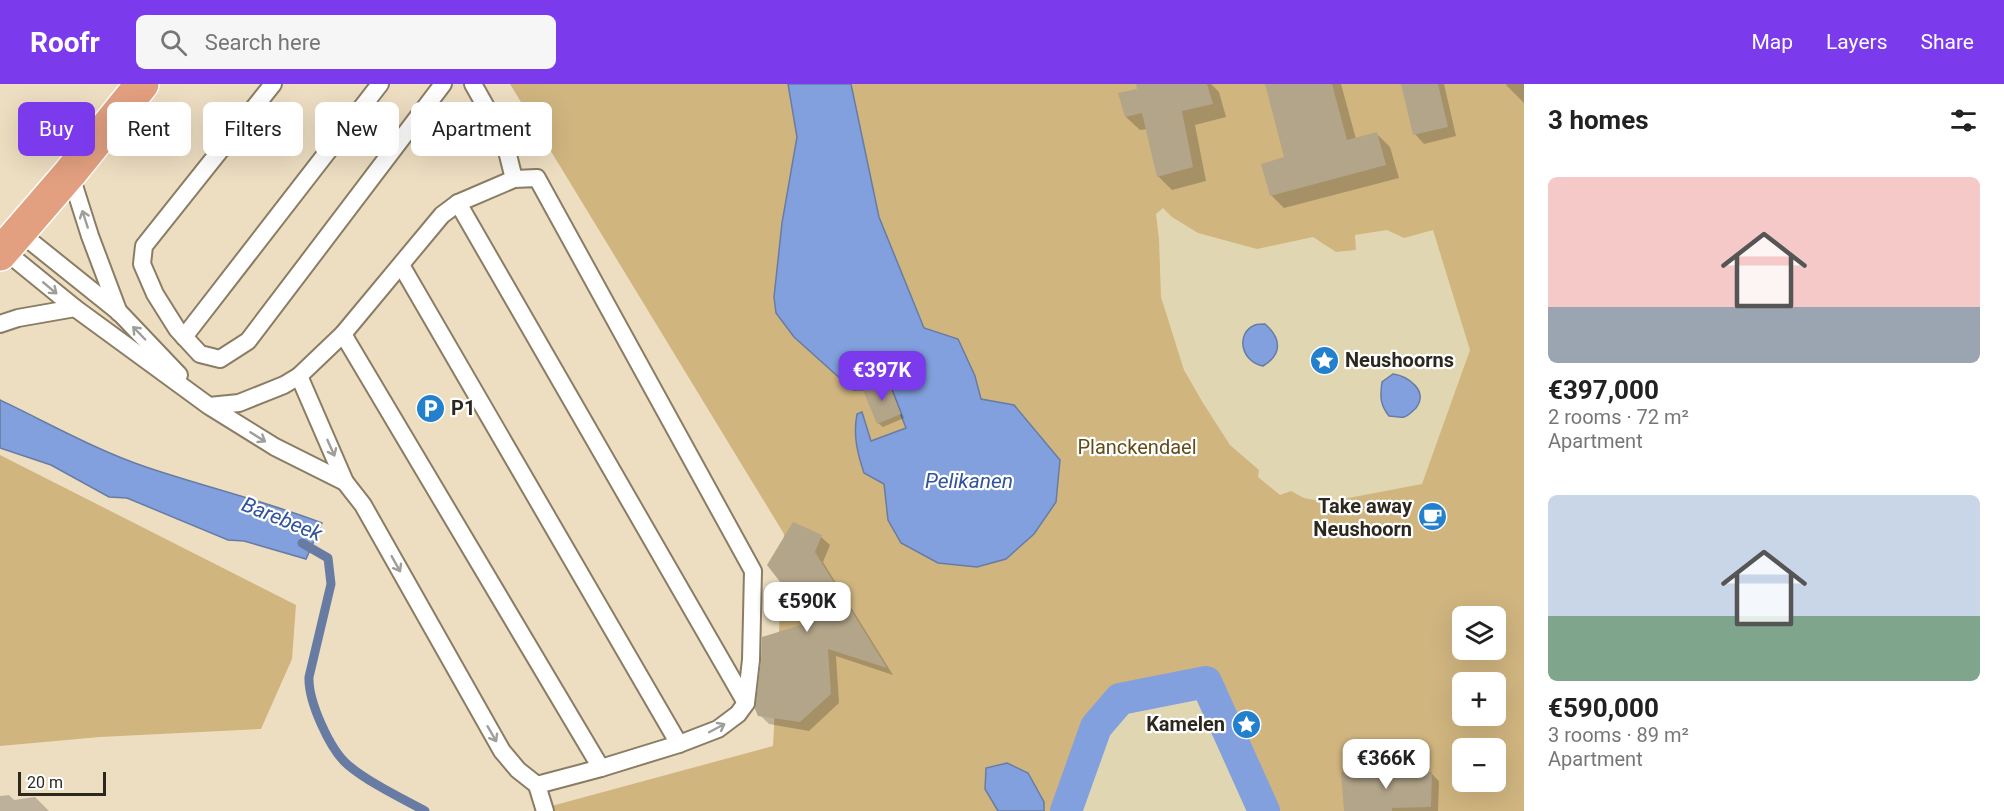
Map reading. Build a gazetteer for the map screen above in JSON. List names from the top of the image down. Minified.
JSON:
{"water":["Pelikanen","Barebeek"],"parks":["Planckendael"],"places":{"place":["Neushoorns","Kamelen"],"parking":["P1"],"cafe":["Take away Neushoorn"]},"scale_bar":"20 m","page":{"header":"Roofr","search":"Search here","nav":["Map","Layers","Share"],"heading":"3 homes","chip":["Buy","Rent","Filters","New","Apartment"],"list":[{"name":"€397,000","note":"2 rooms · 72 m² · Apartment"},{"name":"€590,000","note":"3 rooms · 89 m² · Apartment"}],"price":["€397K","€590K","€366K"],"map_buttons":["+","−"],"scale":"20 m"}}
